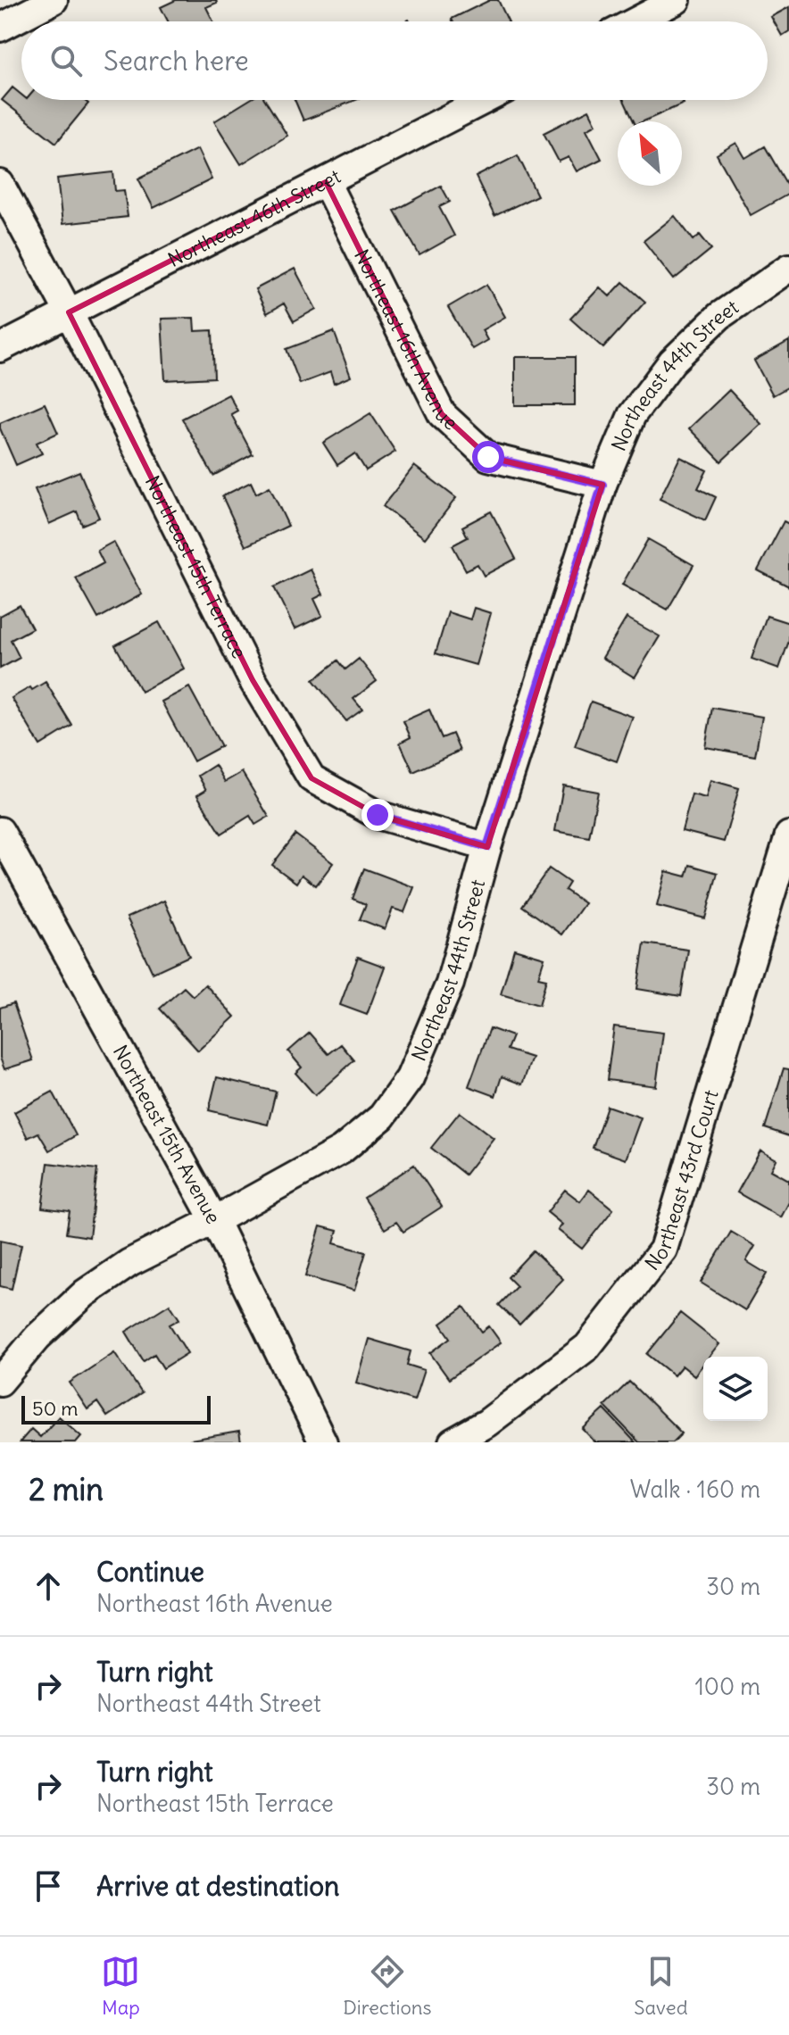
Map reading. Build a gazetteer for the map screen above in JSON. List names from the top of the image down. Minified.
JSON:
{"streets":{"street":["Northeast 46th Street","Northeast 16th Avenue","Northeast 44th Street","Northeast 15th Terrace","Northeast 15th Avenue","Northeast 43rd Court"]},"crossings":[["Northeast 46th Street","Northeast 16th Avenue"],["Northeast 46th Street","Northeast 15th Terrace"],["Northeast 16th Avenue","Northeast 44th Street"],["Northeast 44th Street","Northeast 15th Terrace"],["Northeast 44th Street","Northeast 15th Avenue"]],"scale_bar":"50 m","north":"top left","page":{"search":"Search here","scale":"50 m","heading":["2 min","Walk · 160 m"],"list":[["Continue","Northeast 16th Avenue","30 m"],["Turn right","Northeast 44th Street","100 m"],["Turn right","Northeast 15th Terrace","30 m"],"Arrive at destination"],"nav":["Map","Directions","Saved"]}}
